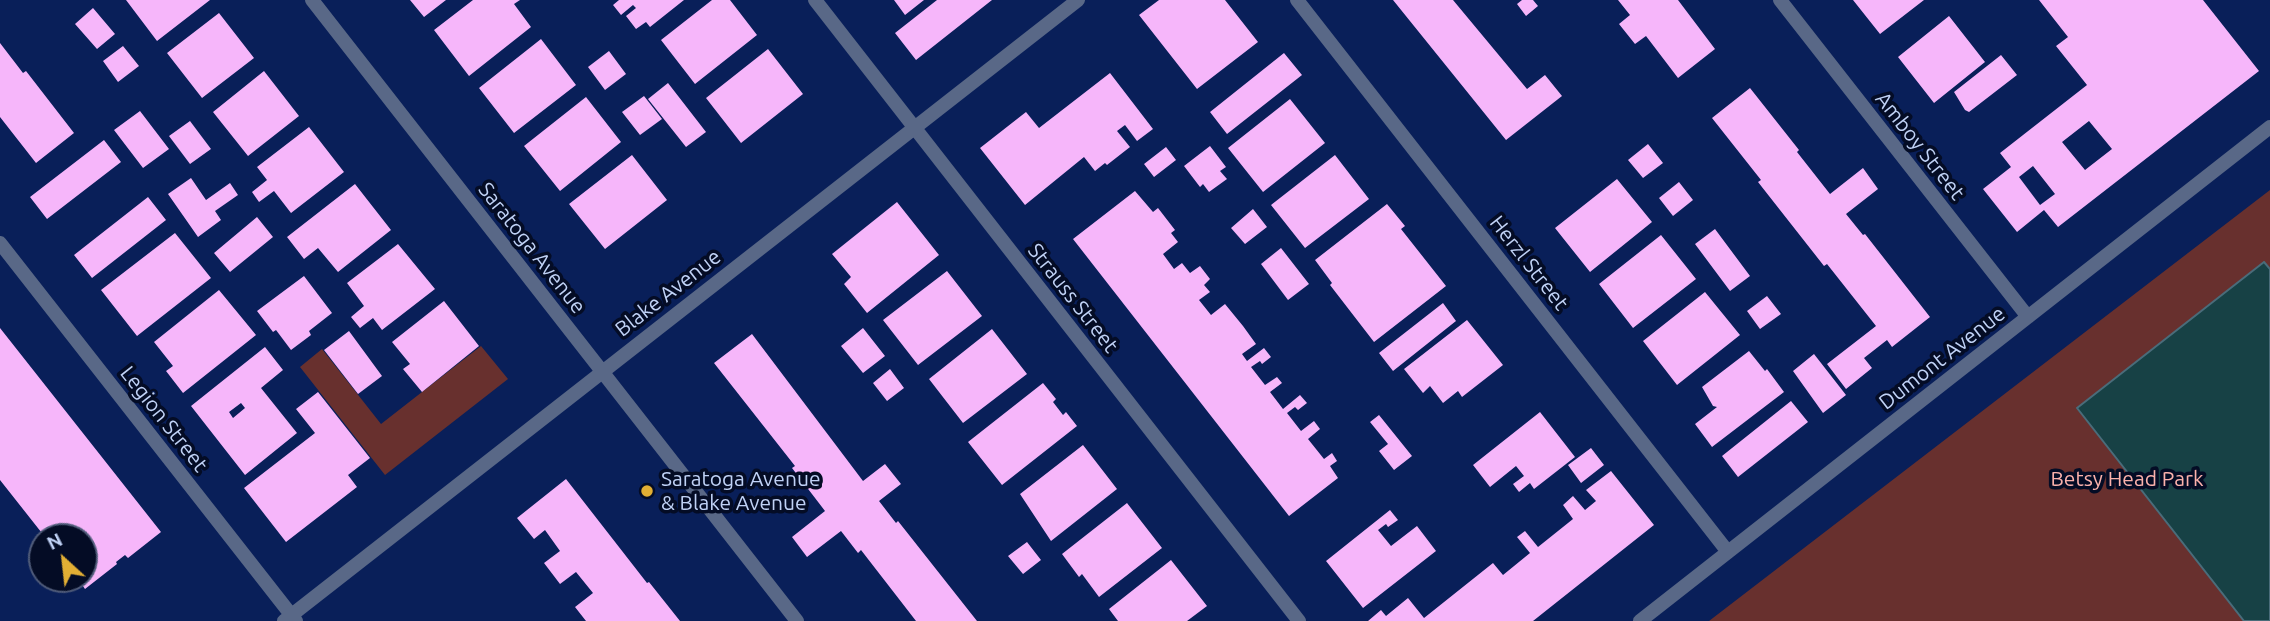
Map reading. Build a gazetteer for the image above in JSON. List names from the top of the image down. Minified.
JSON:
{"streets":{"street":["Amboy Street","Saratoga Avenue","Herzl Street","Blake Avenue","Strauss Street","Dumont Avenue","Legion Street"]},"crossings":[["Amboy Street","Dumont Avenue"],["Saratoga Avenue","Blake Avenue"],["Herzl Street","Dumont Avenue"],["Blake Avenue","Strauss Street"],["Blake Avenue","Legion Street"]],"parks":["Betsy Head Park"],"places":["Saratoga Avenue & Blake Avenue"],"north":"top left"}
